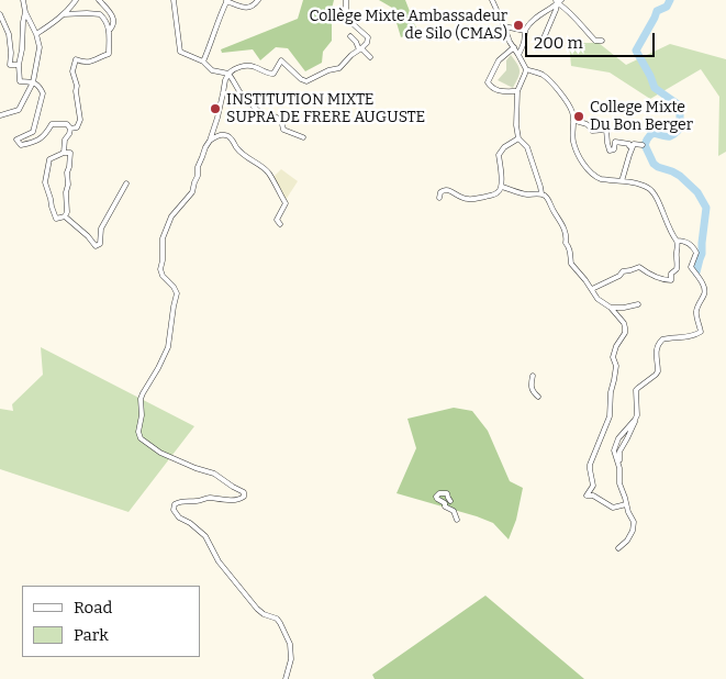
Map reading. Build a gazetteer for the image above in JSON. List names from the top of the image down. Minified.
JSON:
{"places":["Collège Mixte Ambassadeur de Silo (CMAS)","INSTITUTION MIXTE SUPRA DE FRERE AUGUSTE","College Mixte Du Bon Berger"],"legend":["Road","Park"],"scale_bar":"200 m"}
